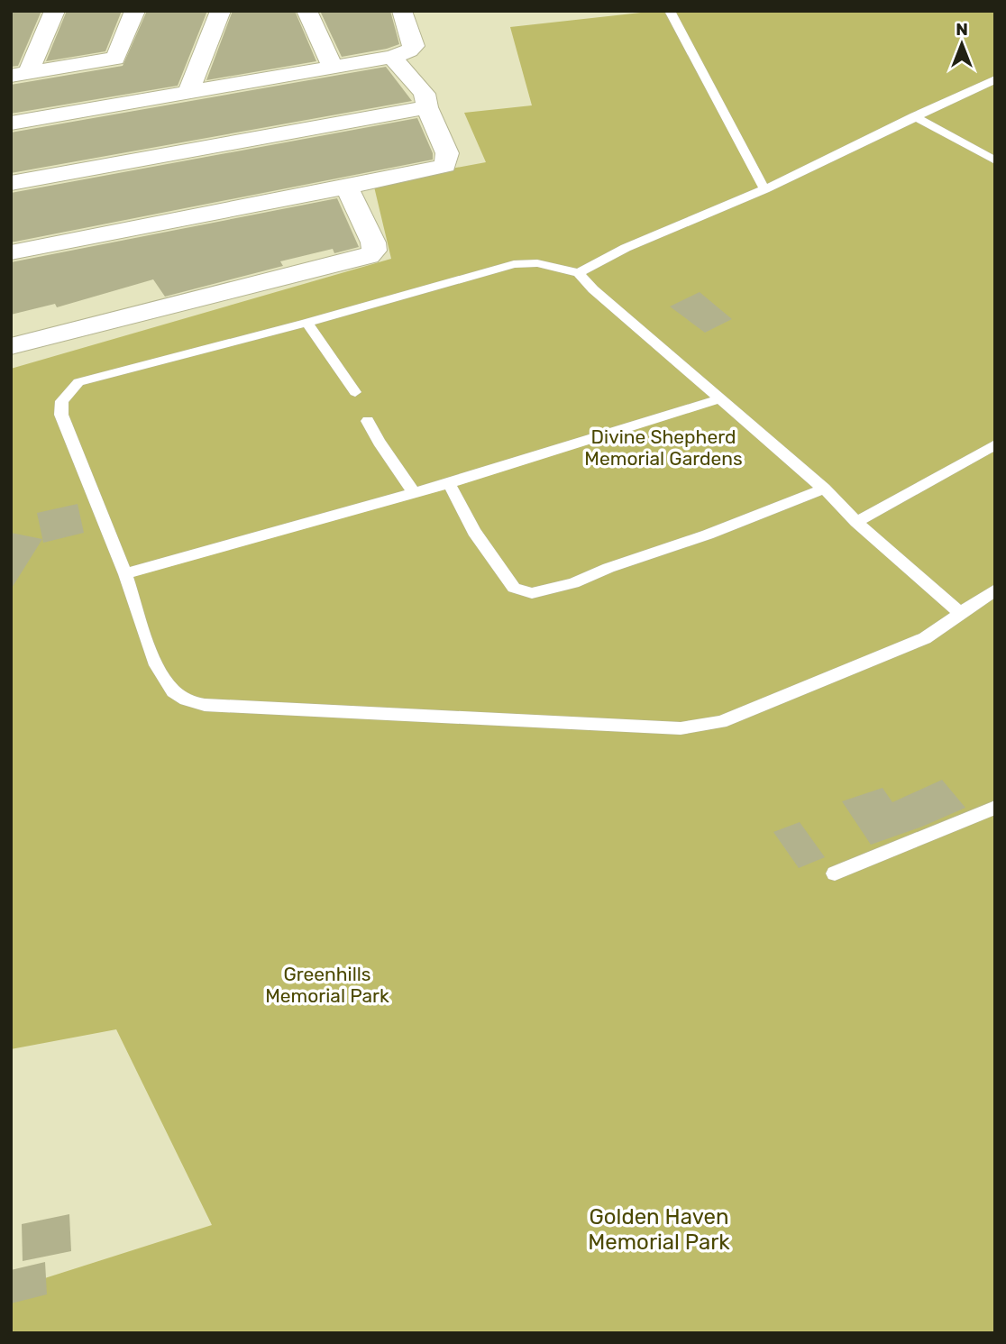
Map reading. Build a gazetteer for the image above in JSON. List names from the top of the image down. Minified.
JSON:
{"parks":["Divine Shepherd Memorial Gardens","Greenhills Memorial Park","Golden Haven Memorial Park"],"north":"top"}
